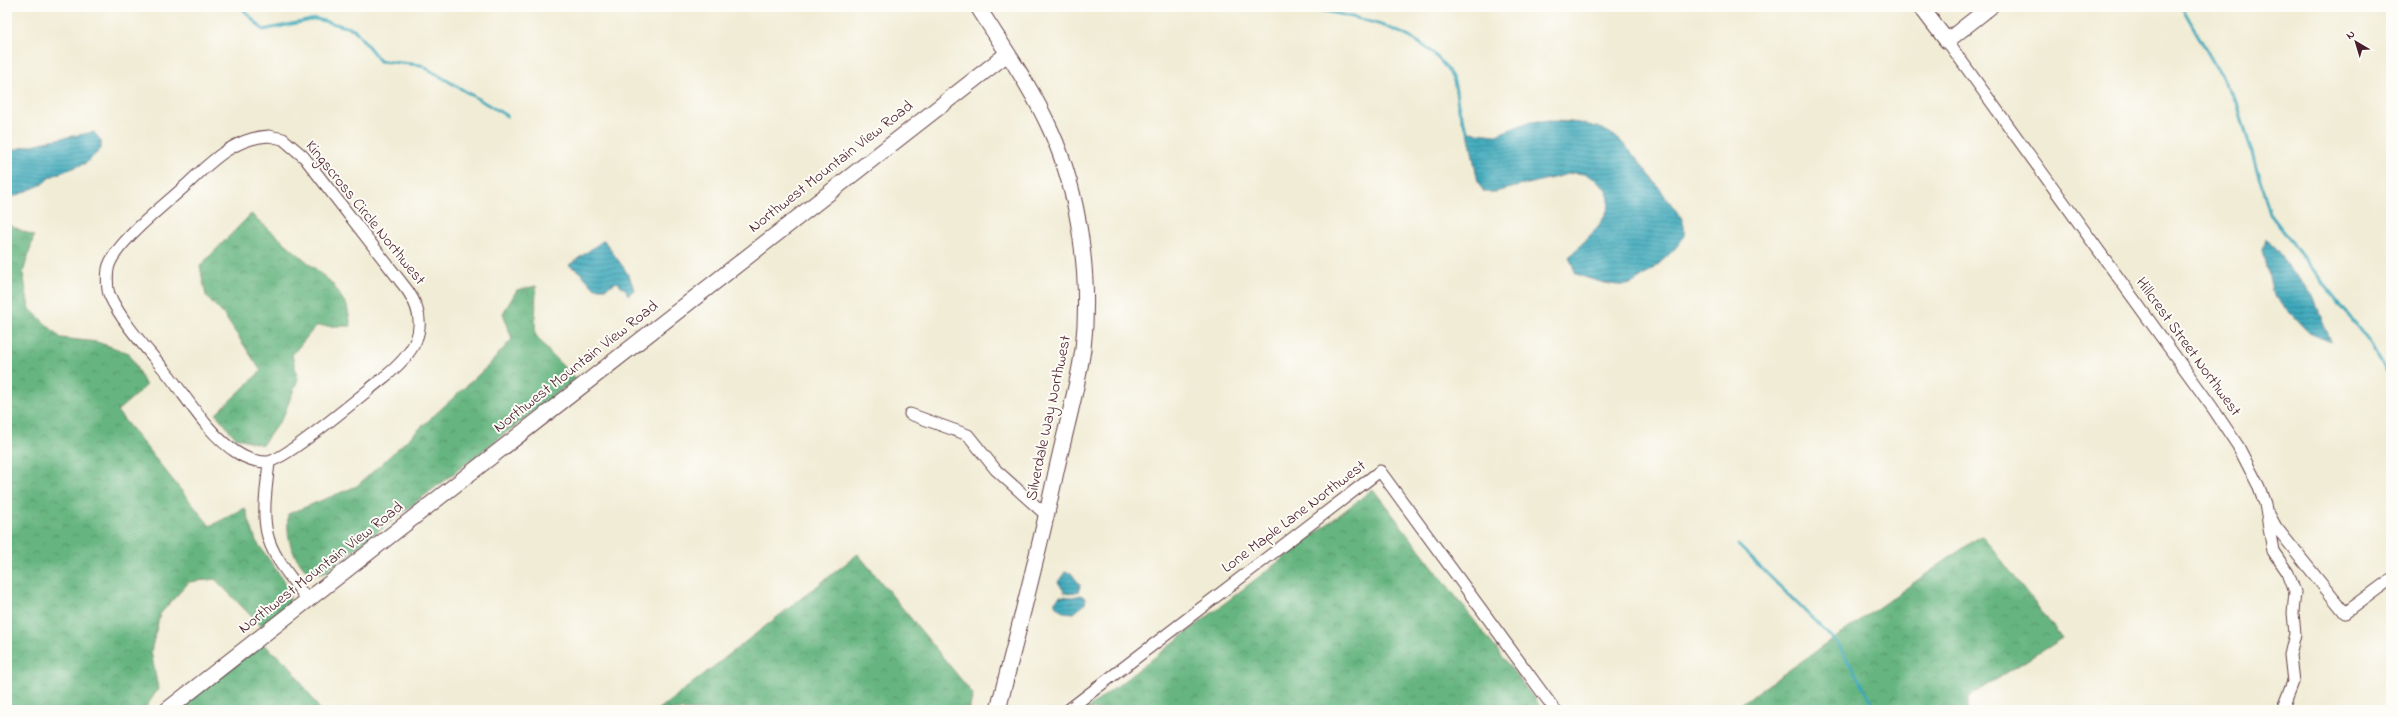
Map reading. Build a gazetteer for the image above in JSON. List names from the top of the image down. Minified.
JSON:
{"streets":{"street":["Northwest Mountain View Road","Kingscross Circle Northwest","Hillcrest Street Northwest","Silverdale Way Northwest","Lone Maple Lane Northwest"]},"crossings":[["Northwest Mountain View Road","Silverdale Way Northwest"]],"north":"top left"}
